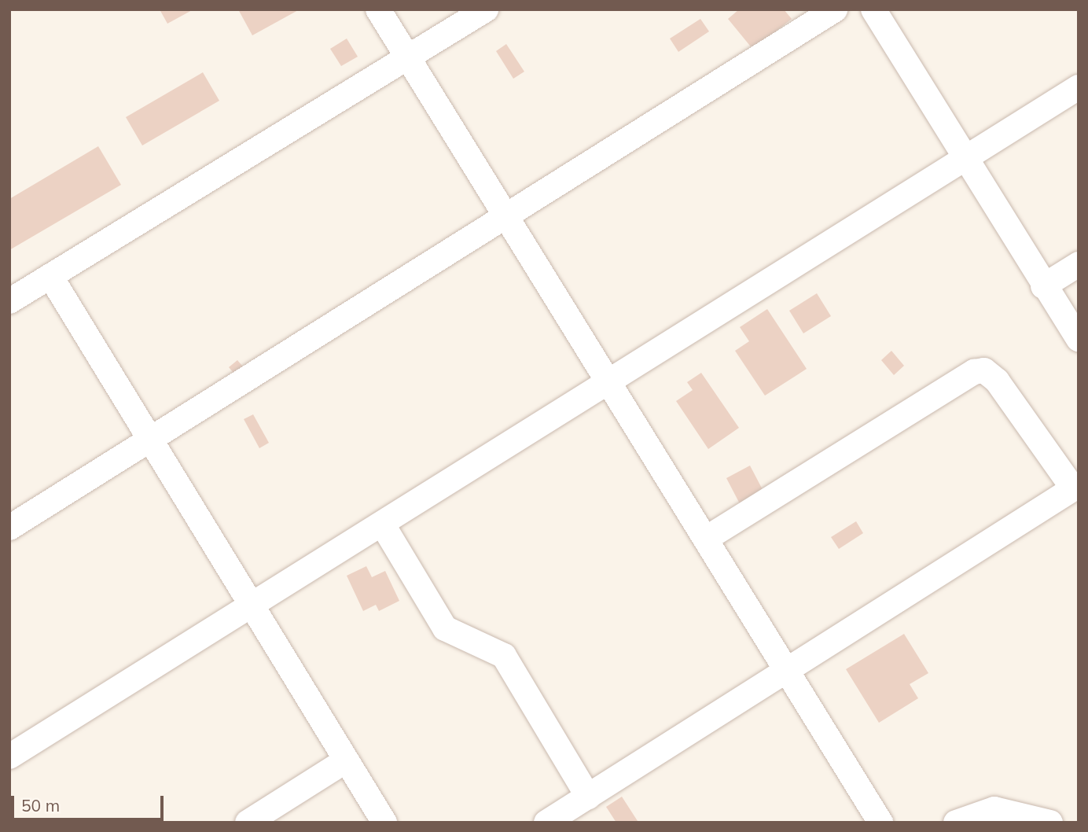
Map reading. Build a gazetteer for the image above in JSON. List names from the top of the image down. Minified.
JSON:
{"scale_bar":"50 m"}
